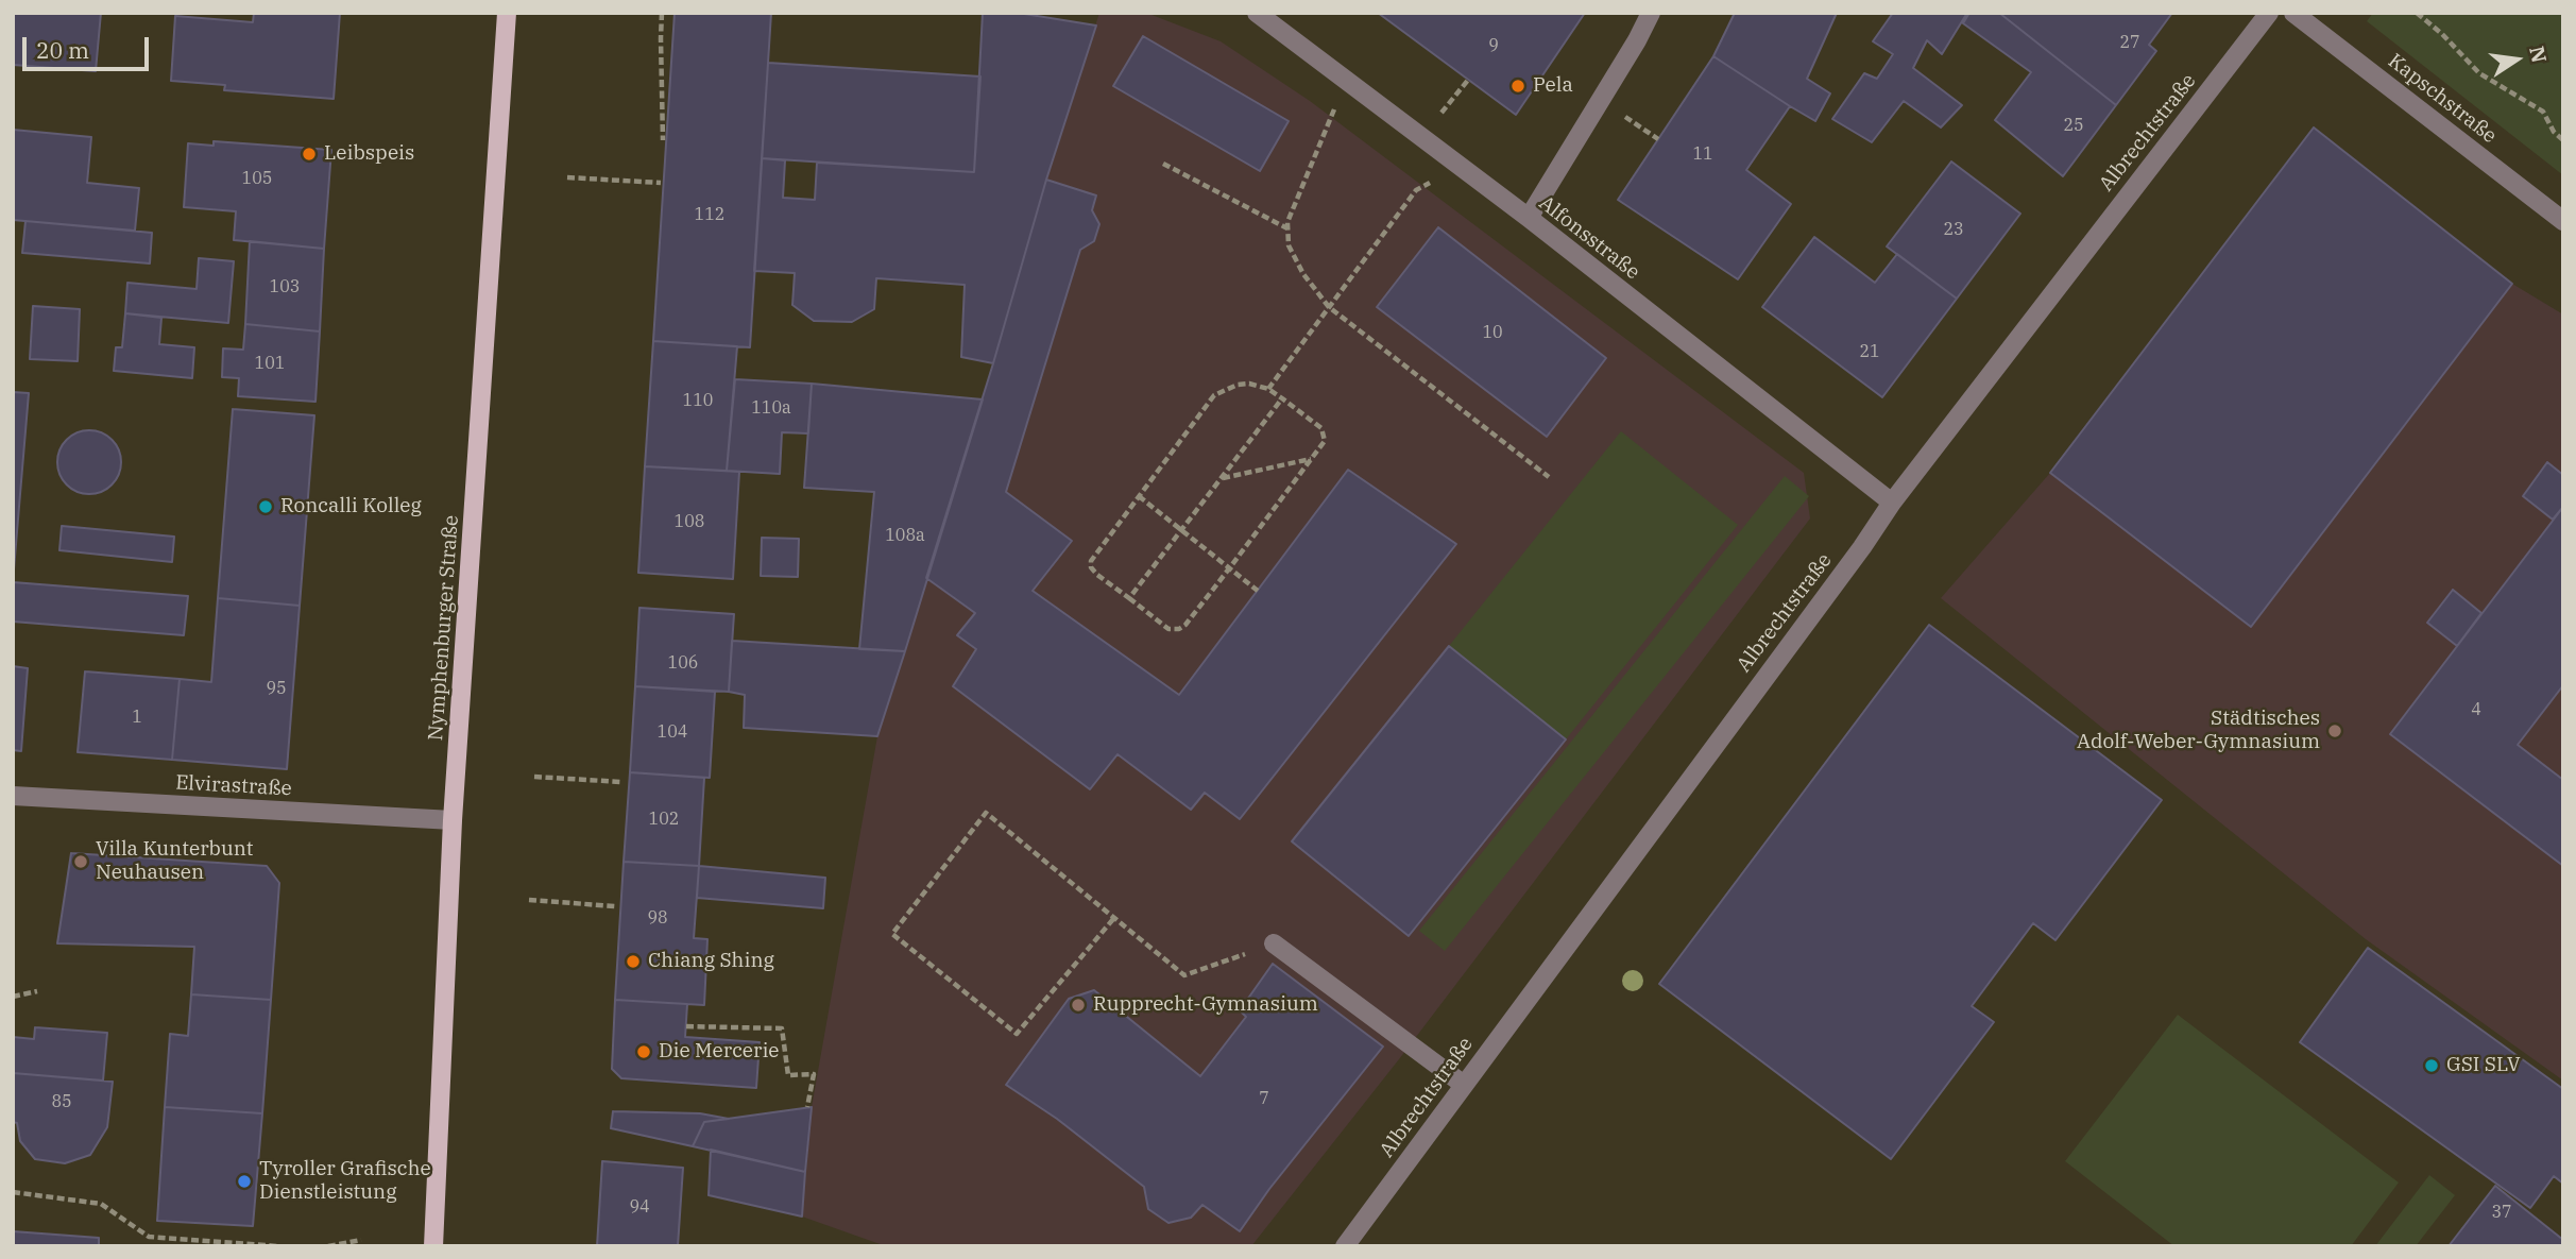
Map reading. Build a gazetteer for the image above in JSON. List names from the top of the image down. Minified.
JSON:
{"streets":{"main road":["Nymphenburger Straße"],"street":["Kapschstraße","Albrechtstraße","Alfonsstraße","Elvirastraße"]},"crossings":[["Albrechtstraße","Alfonsstraße"],["Nymphenburger Straße","Elvirastraße"]],"places":["Pela","Leibspeis","Roncalli Kolleg","Städtisches Adolf-Weber-Gymnasium","Villa Kunterbunt Neuhausen","Chiang Shing","Rupprecht-Gymnasium","Die Mercerie","GSI SLV","Tyroller Grafische Dienstleistung"],"house_numbers":["27","9","25","11","105","112","23","103","10","21","101","110","110a","108","108a","106","95","4","1","104","102","98","7","85","94","37"],"scale_bar":"20 m","north":"right"}
